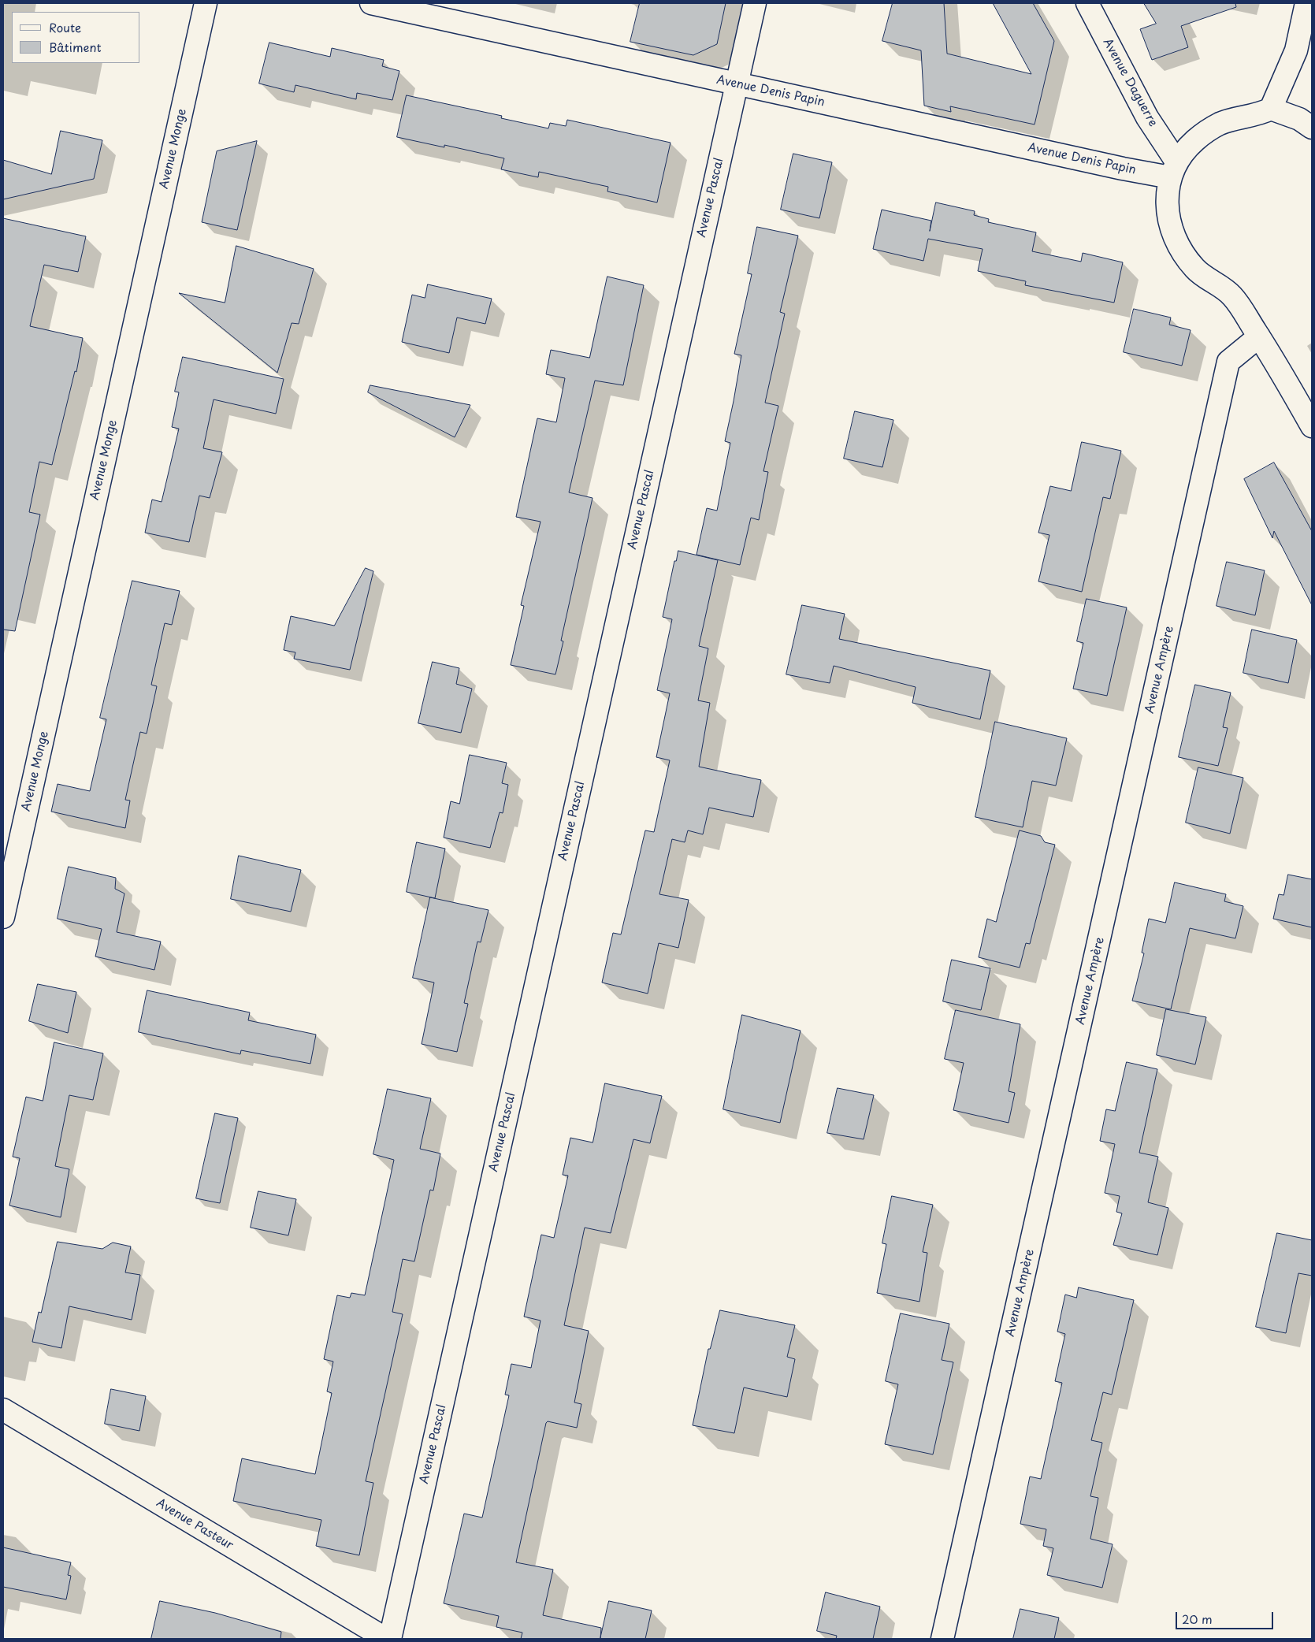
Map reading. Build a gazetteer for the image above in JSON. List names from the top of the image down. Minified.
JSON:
{"streets":{"street":["Avenue Daguerre","Avenue Denis Papin","Avenue Monge","Avenue Pascal","Avenue Ampère","Avenue Pasteur"]},"crossings":[["Avenue Daguerre","Avenue Denis Papin"],["Avenue Denis Papin","Avenue Pascal"]],"legend":["Route","Bâtiment"],"scale_bar":"20 m"}
